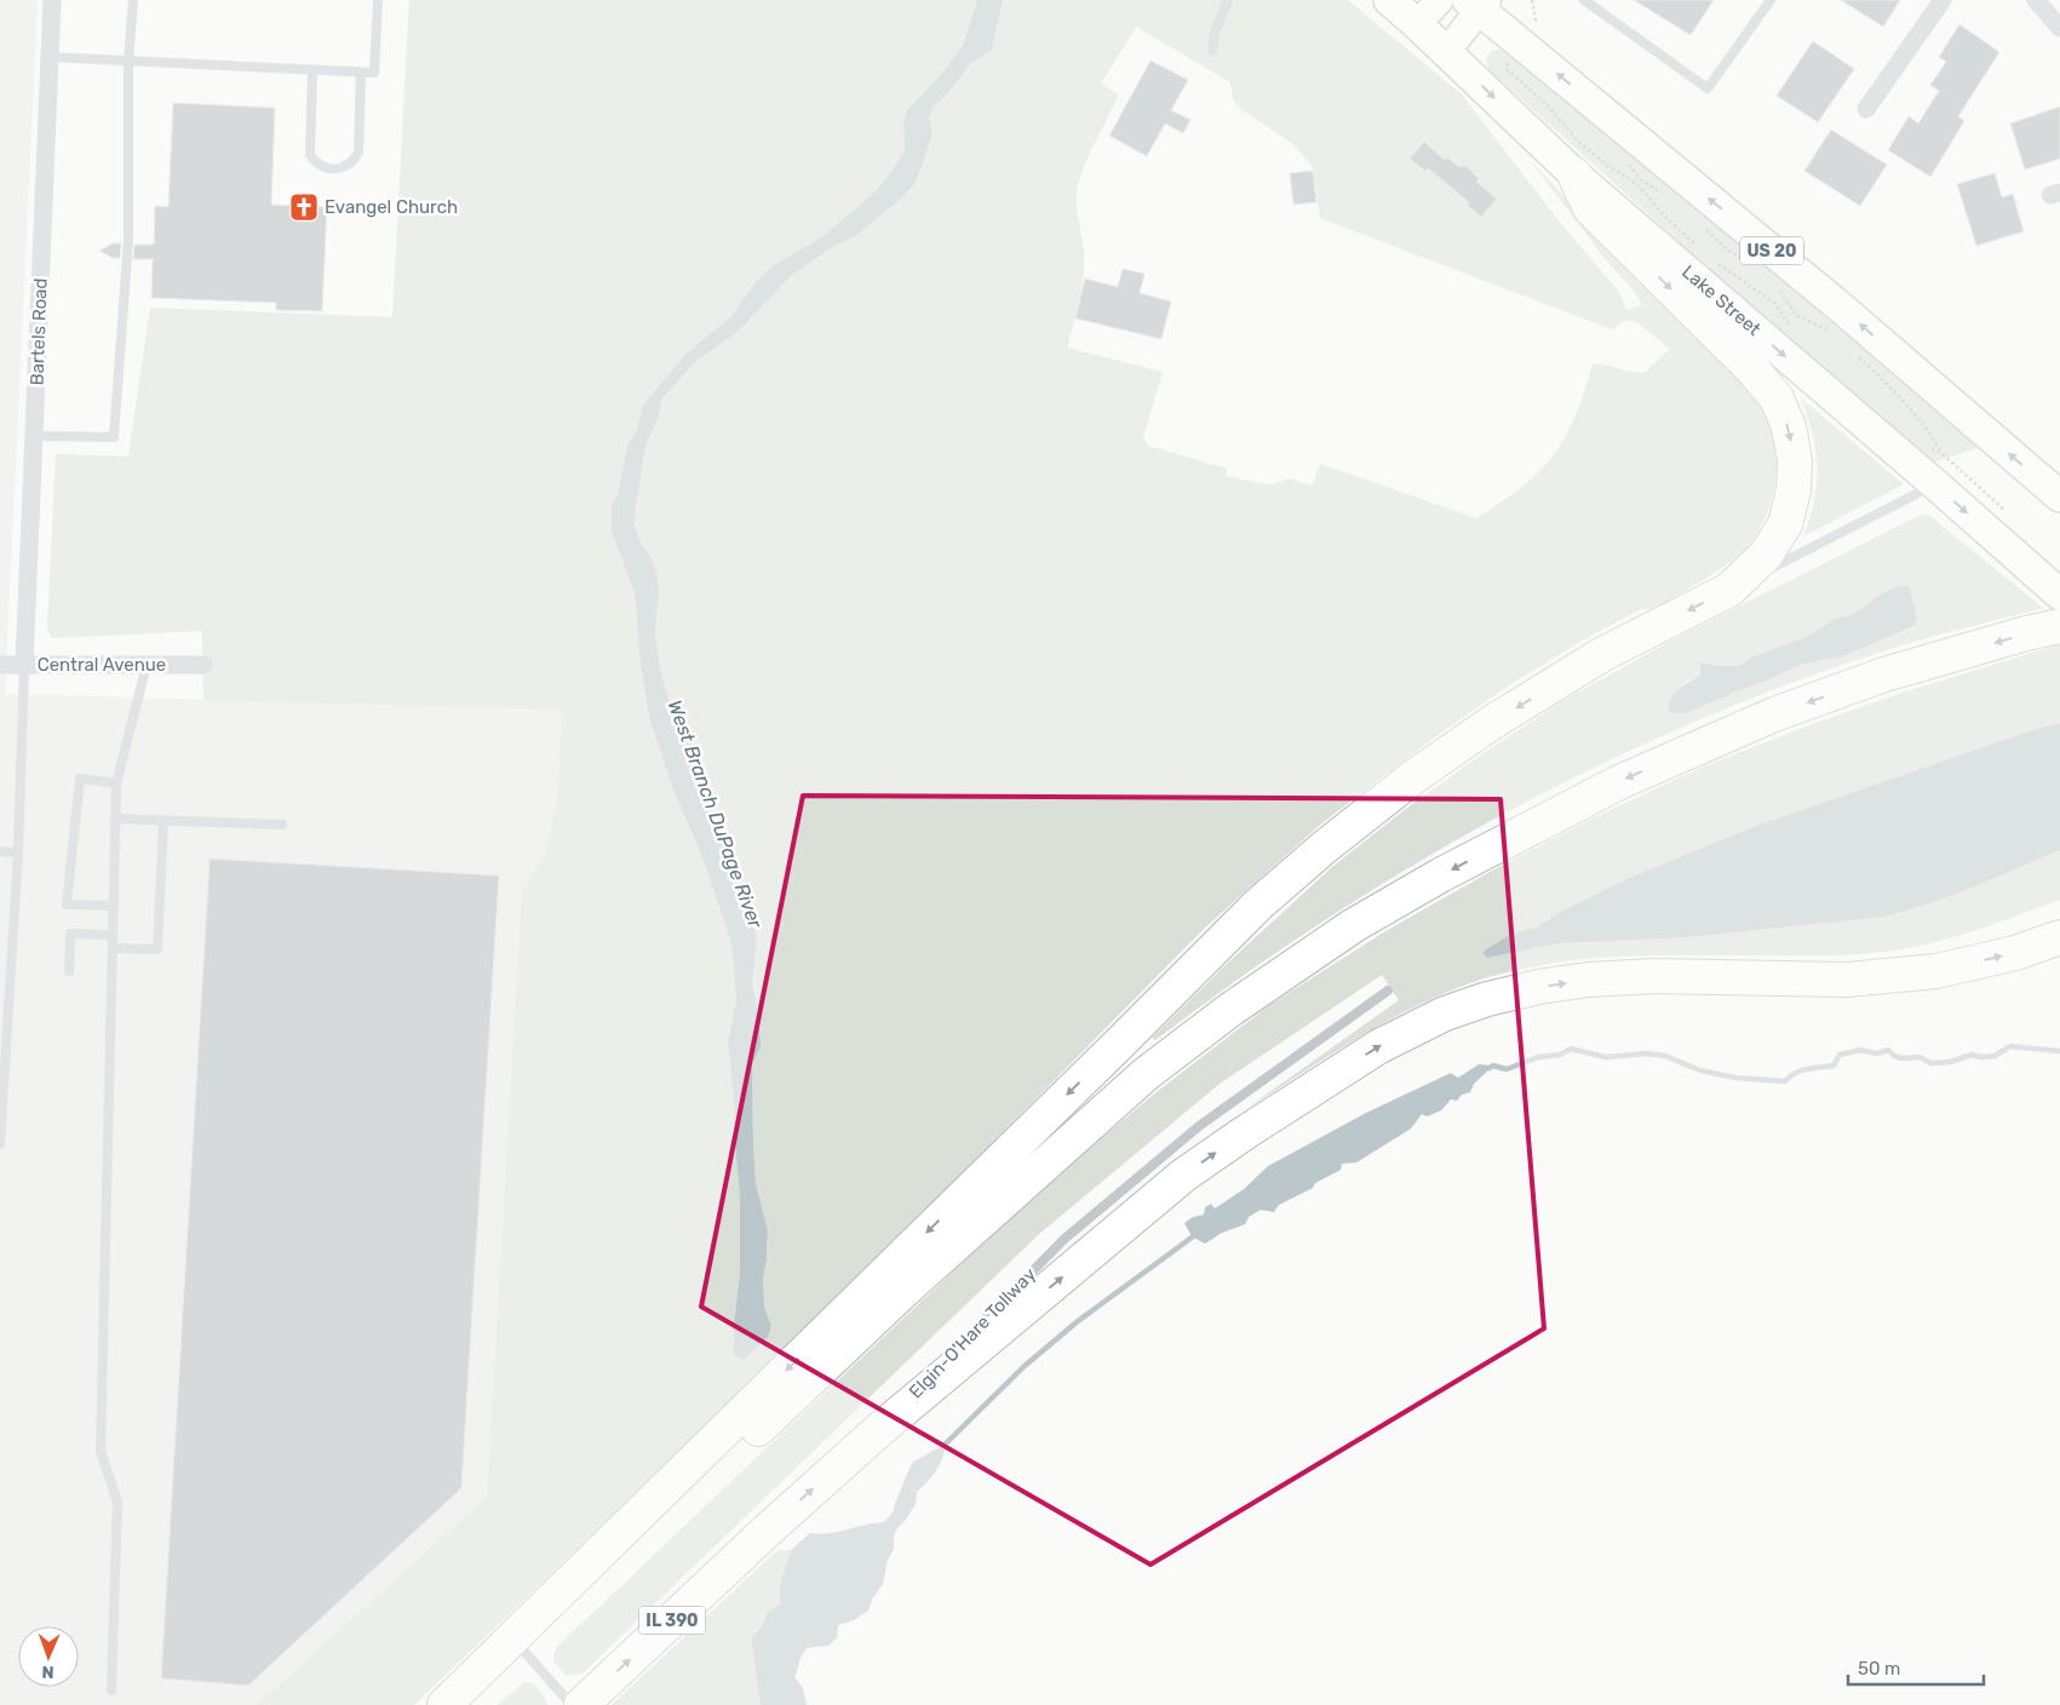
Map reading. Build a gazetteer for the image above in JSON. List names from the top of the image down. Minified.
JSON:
{"streets":{"highway":["Elgin-O'Hare Tollway","IL 390"],"main road":["US 20","Lake Street"],"street":["Bartels Road","Central Avenue"]},"crossings":[["Bartels Road","Central Avenue"]],"one_way":["Elgin-O'Hare Tollway"],"water":["West Branch DuPage River"],"places":{"church":["Evangel Church"]},"scale_bar":"50 m","north":"bottom"}
